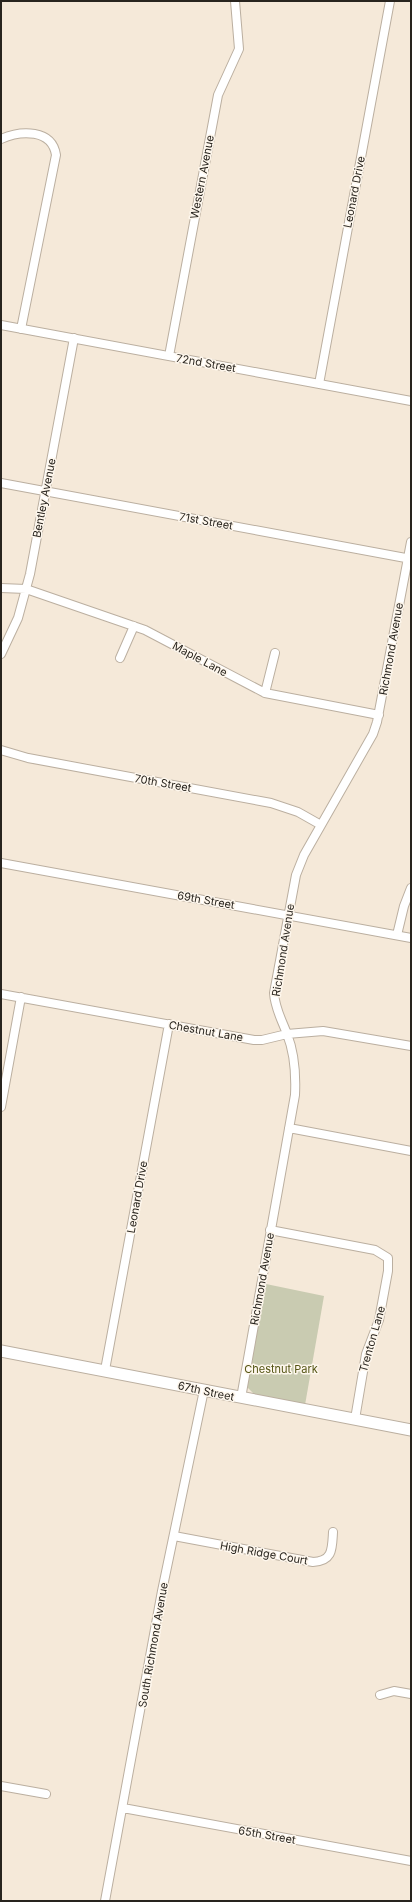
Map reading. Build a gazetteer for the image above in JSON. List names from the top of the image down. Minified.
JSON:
{"streets":{"street":["Western Avenue","Leonard Drive","72nd Street","Bentley Avenue","71st Street","Richmond Avenue","Maple Lane","70th Street","69th Street","Chestnut Lane","Trenton Lane","67th Street","High Ridge Court","South Richmond Avenue","65th Street"]},"crossings":[["Western Avenue","72nd Street"],["Leonard Drive","72nd Street"],["Leonard Drive","Chestnut Lane"],["Leonard Drive","67th Street"],["72nd Street","Bentley Avenue"],["Bentley Avenue","71st Street"],["Bentley Avenue","Maple Lane"],["71st Street","Richmond Avenue"],["Richmond Avenue","Maple Lane"],["Richmond Avenue","70th Street"],["Richmond Avenue","69th Street"],["Richmond Avenue","Chestnut Lane"],["Richmond Avenue","Trenton Lane"],["Richmond Avenue","67th Street"],["Trenton Lane","67th Street"],["67th Street","South Richmond Avenue"],["High Ridge Court","South Richmond Avenue"],["South Richmond Avenue","65th Street"]],"parks":["Chestnut Park"]}
